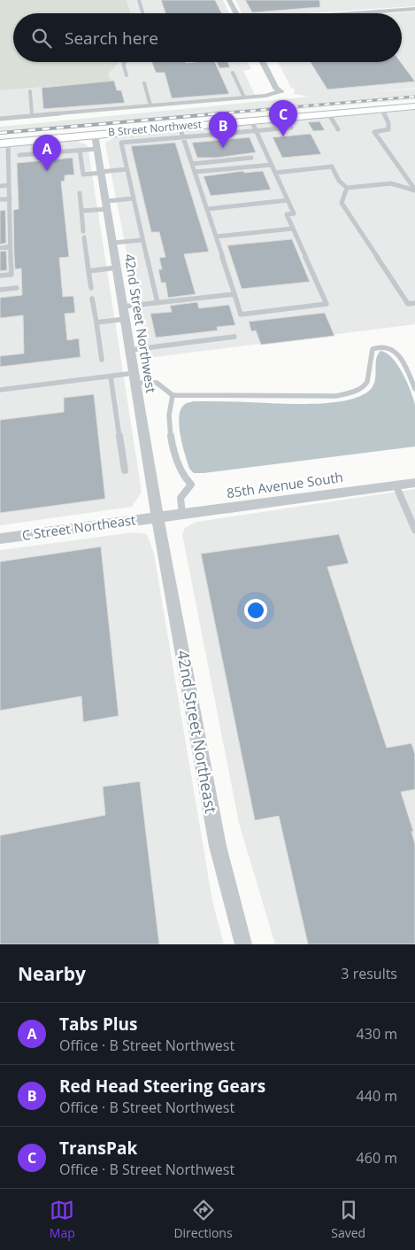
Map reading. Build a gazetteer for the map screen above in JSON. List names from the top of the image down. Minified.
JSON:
{"streets":{"street":["B Street Northwest","42nd Street Northwest","85th Avenue South","C Street Northeast","42nd Street Northeast"]},"crossings":[["B Street Northwest","42nd Street Northwest"],["42nd Street Northwest","85th Avenue South"],["42nd Street Northwest","C Street Northeast"],["42nd Street Northwest","42nd Street Northeast"],["85th Avenue South","C Street Northeast"],["85th Avenue South","42nd Street Northeast"],["C Street Northeast","42nd Street Northeast"]],"page":{"search":"Search here","pins":["C","B","A"],"heading":["Nearby","3 results"],"list":[{"mark":"A","name":"Tabs Plus","note":"Office · B Street Northwest","value":"430 m"},{"mark":"B","name":"Red Head Steering Gears","note":"Office · B Street Northwest","value":"440 m"},{"mark":"C","name":"TransPak","note":"Office · B Street Northwest","value":"460 m"}],"nav":["Map","Directions","Saved"]}}
